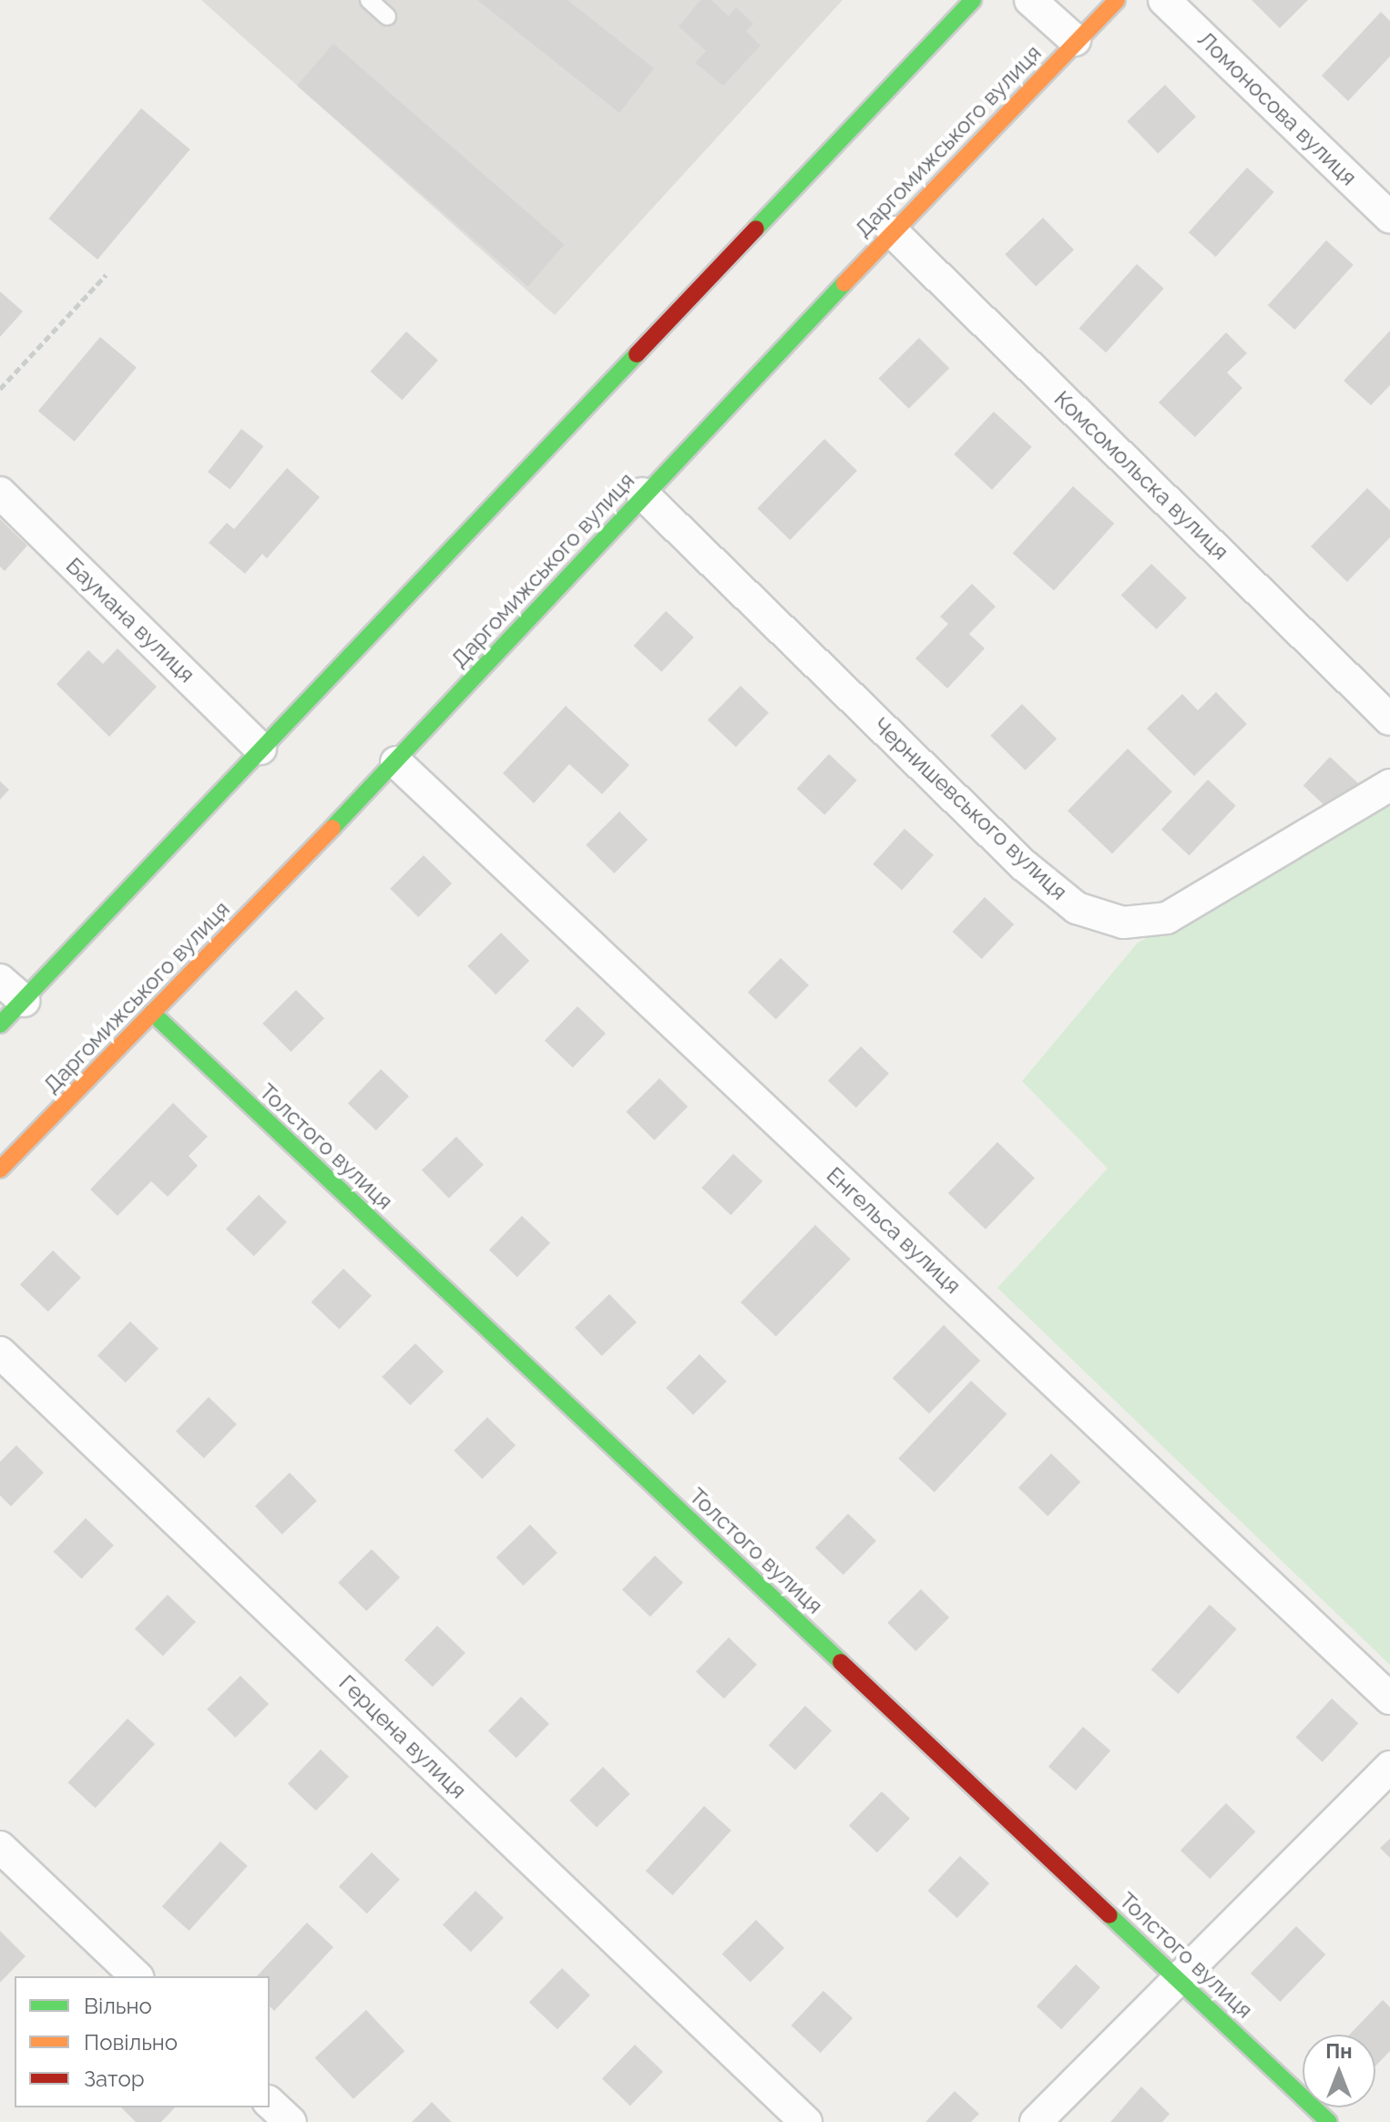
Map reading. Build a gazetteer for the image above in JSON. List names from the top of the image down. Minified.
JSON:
{"streets":{"street":["Ломоносова вулиця","Даргомижського вулиця","Комсомольска вулиця","Баумана вулиця","Чернишевського вулиця","Толстого вулиця","Енгельса вулиця","Герцена вулиця"]},"crossings":[["Даргомижського вулиця","Комсомольска вулиця"],["Даргомижського вулиця","Чернишевського вулиця"],["Даргомижського вулиця","Толстого вулиця"],["Даргомижського вулиця","Енгельса вулиця"]],"legend":["Вільно","Повільно","Затор"],"north":"top"}
